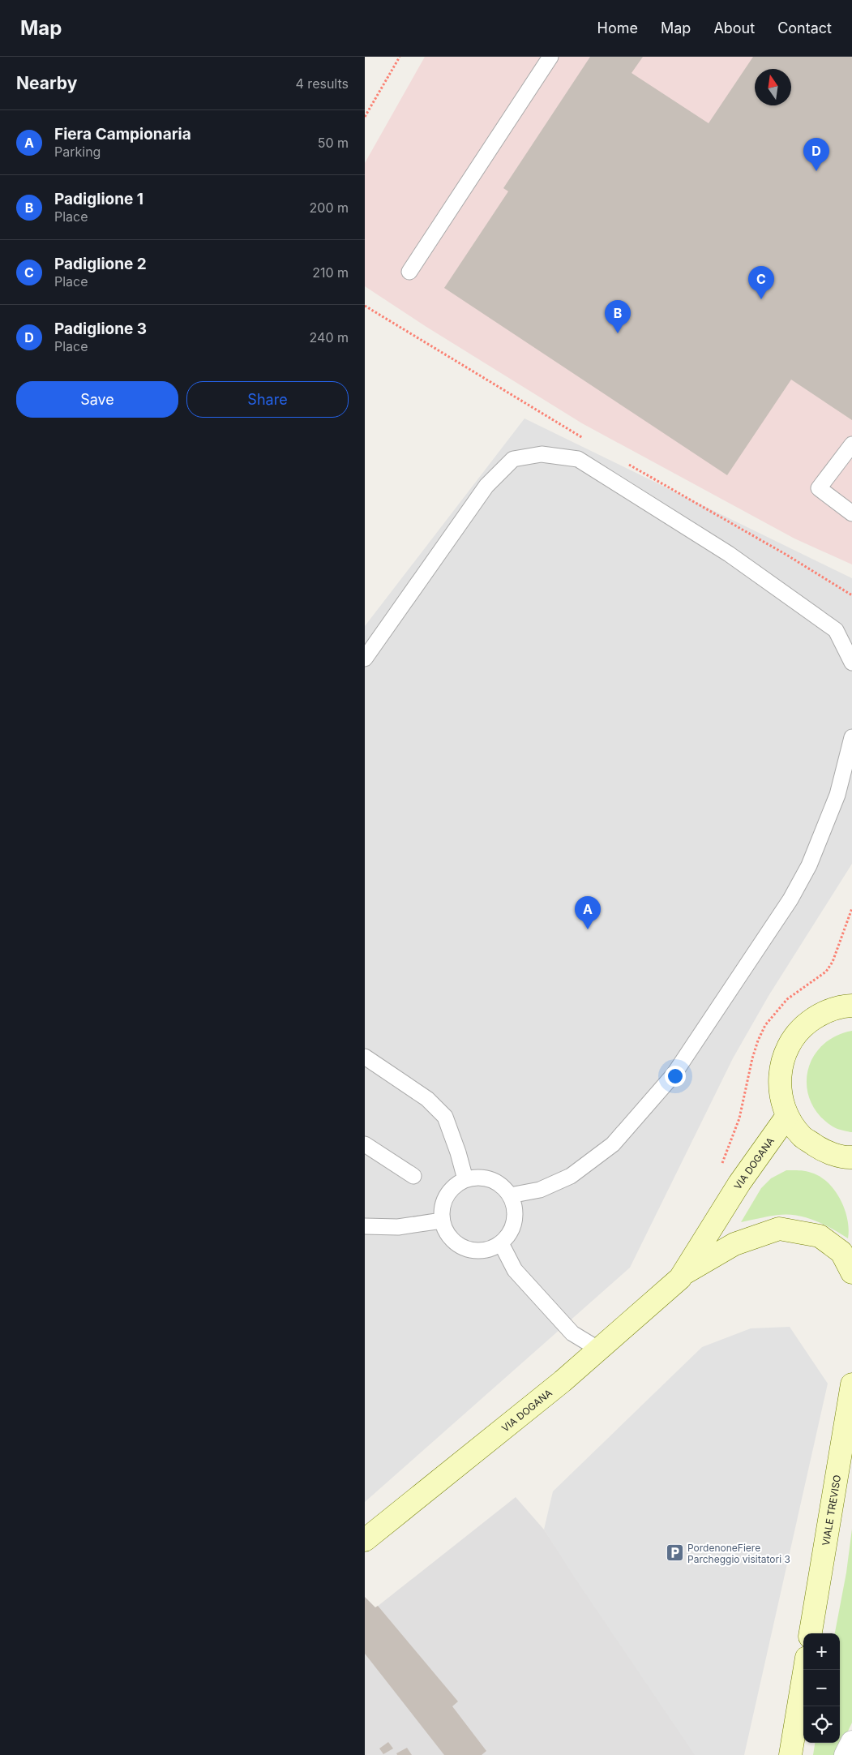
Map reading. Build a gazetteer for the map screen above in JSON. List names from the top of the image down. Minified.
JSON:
{"streets":{"street":["VIA DOGANA","VIALE TREVISO"]},"places":{"parking":["PordenoneFiere Parcheggio visitatori 3"]},"north":"top","page":{"header":"Map","nav":["Home","Map","About","Contact"],"heading":["Nearby","4 results"],"list":[{"mark":"A","name":"Fiera Campionaria","note":"Parking","value":"50 m"},{"mark":"B","name":"Padiglione 1","note":"Place","value":"200 m"},{"mark":"C","name":"Padiglione 2","note":"Place","value":"210 m"},{"mark":"D","name":"Padiglione 3","note":"Place","value":"240 m"}],"pins":["D","C","B","A"],"buttons":["Save","Share"],"map_buttons":["+","−"]}}
